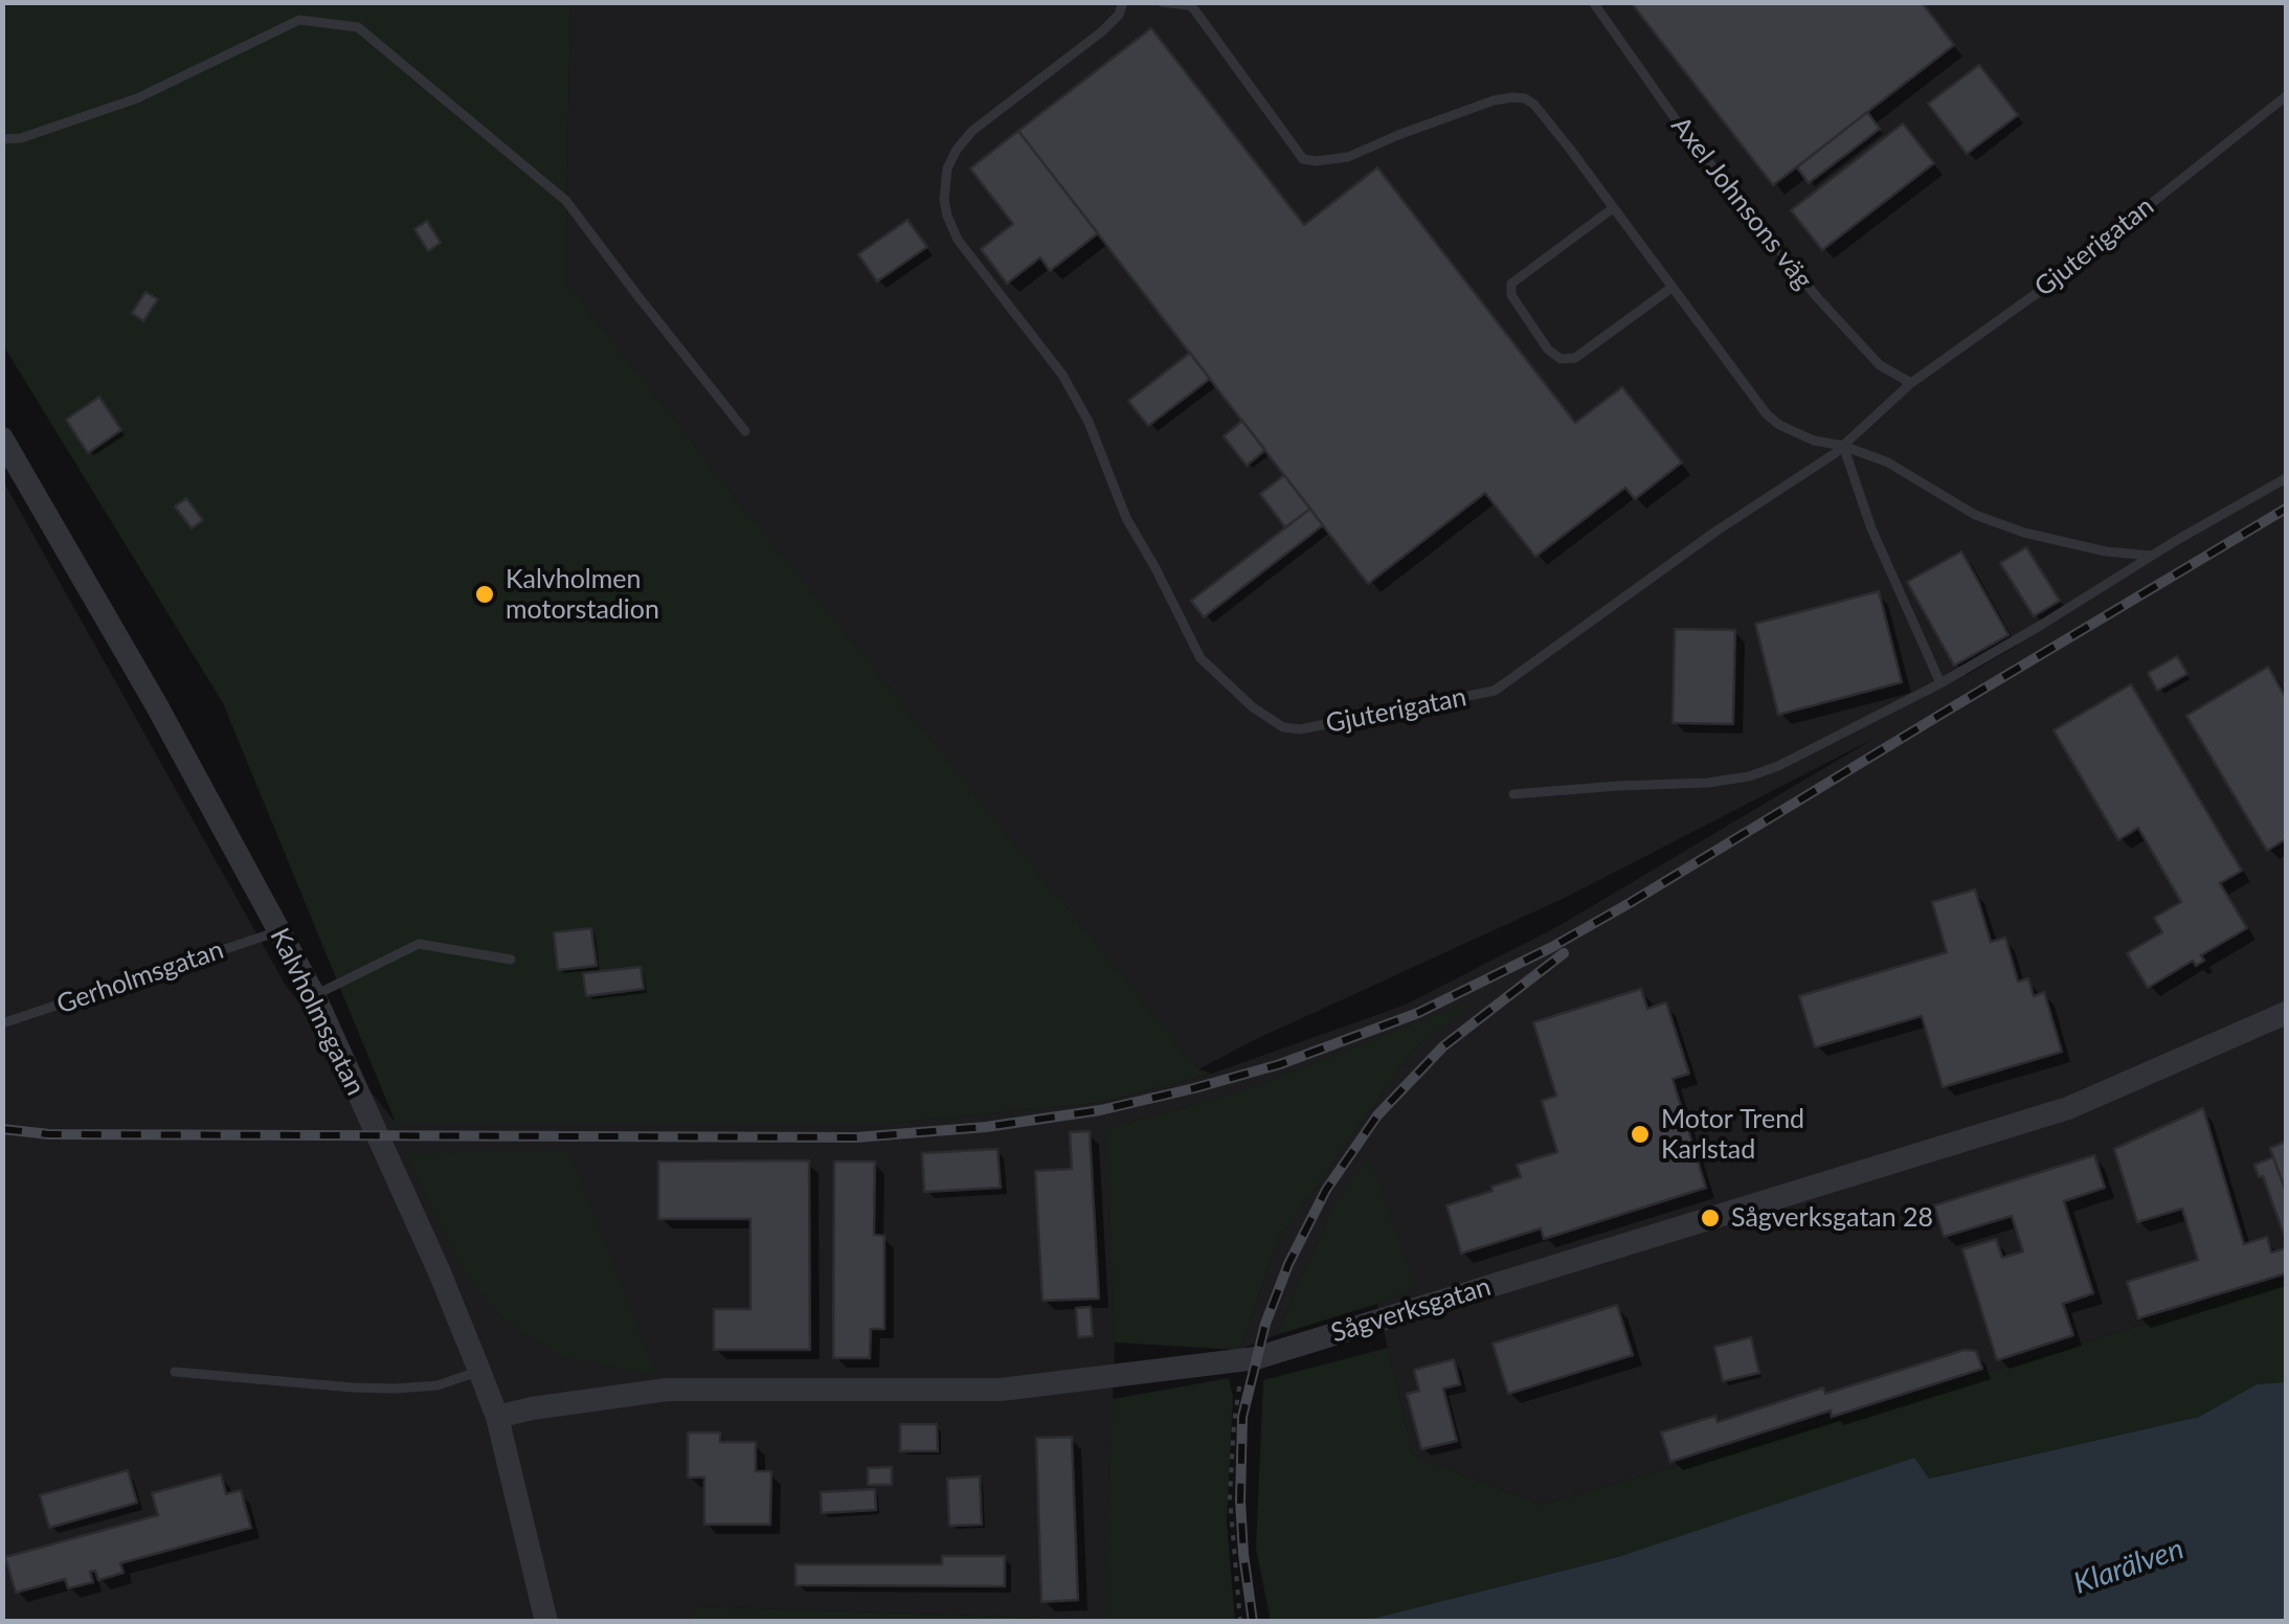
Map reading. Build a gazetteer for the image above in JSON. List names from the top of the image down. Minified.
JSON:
{"streets":{"street":["Kalvholmsgatan","Sågverksgatan"],"lane":["Axel Johnsons väg","Gjuterigatan","Gerholmsgatan"]},"crossings":[["Axel Johnsons väg","Gjuterigatan"],["Gerholmsgatan","Kalvholmsgatan"],["Kalvholmsgatan","Sågverksgatan"]],"water":["Klarälven"],"places":["Kalvholmen motorstadion","Motor Trend Karlstad","Sågverksgatan 28"]}
